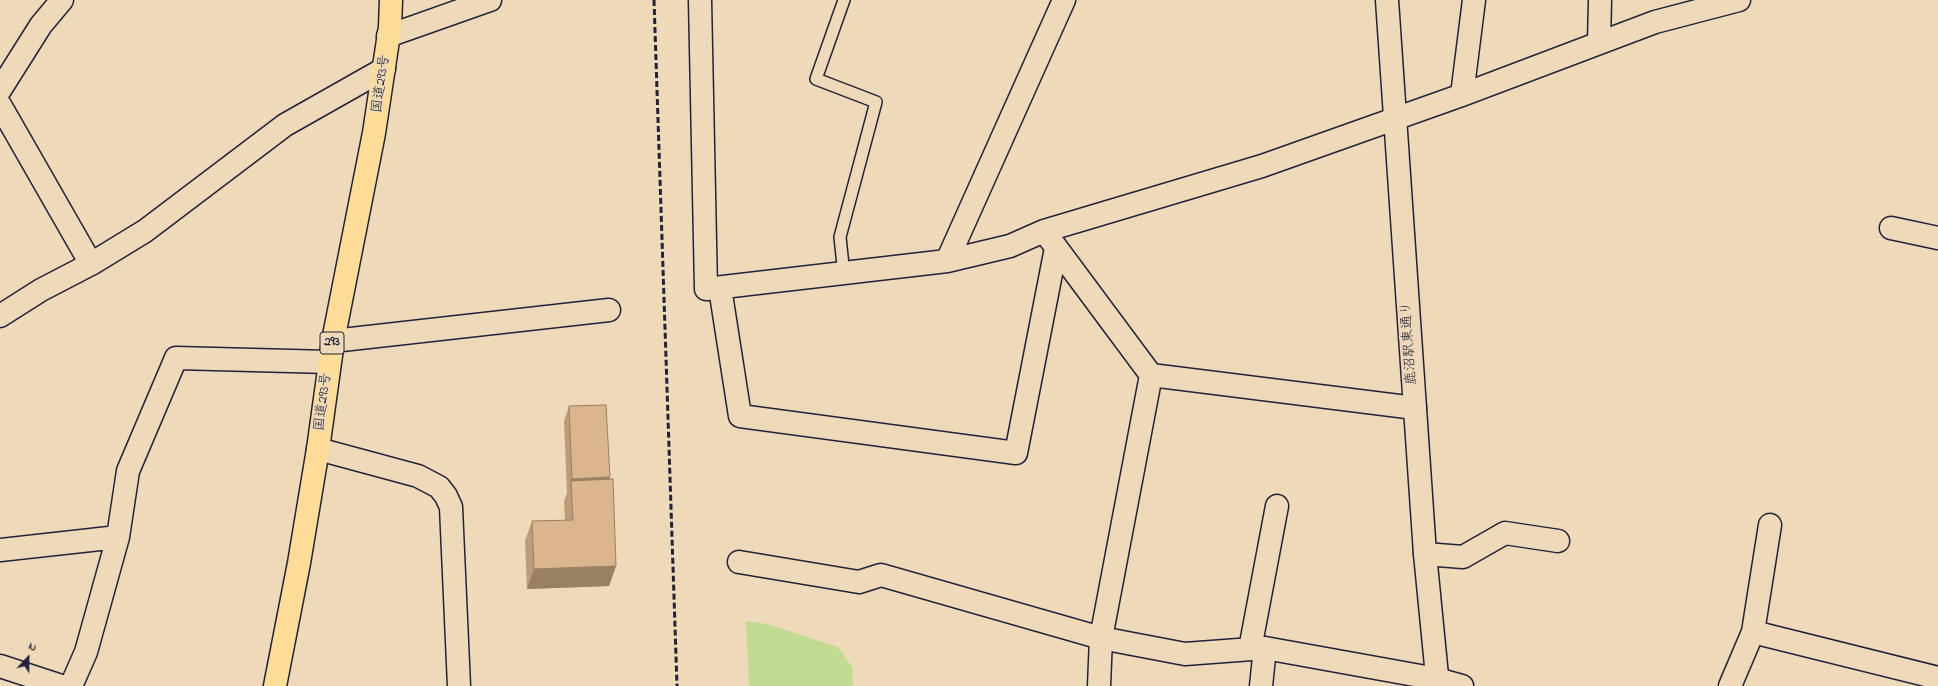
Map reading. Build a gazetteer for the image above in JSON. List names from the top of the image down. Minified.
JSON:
{"streets":{"highway":["国道293号","293"],"street":["鹿沼駅東通り"]},"north":"top"}
